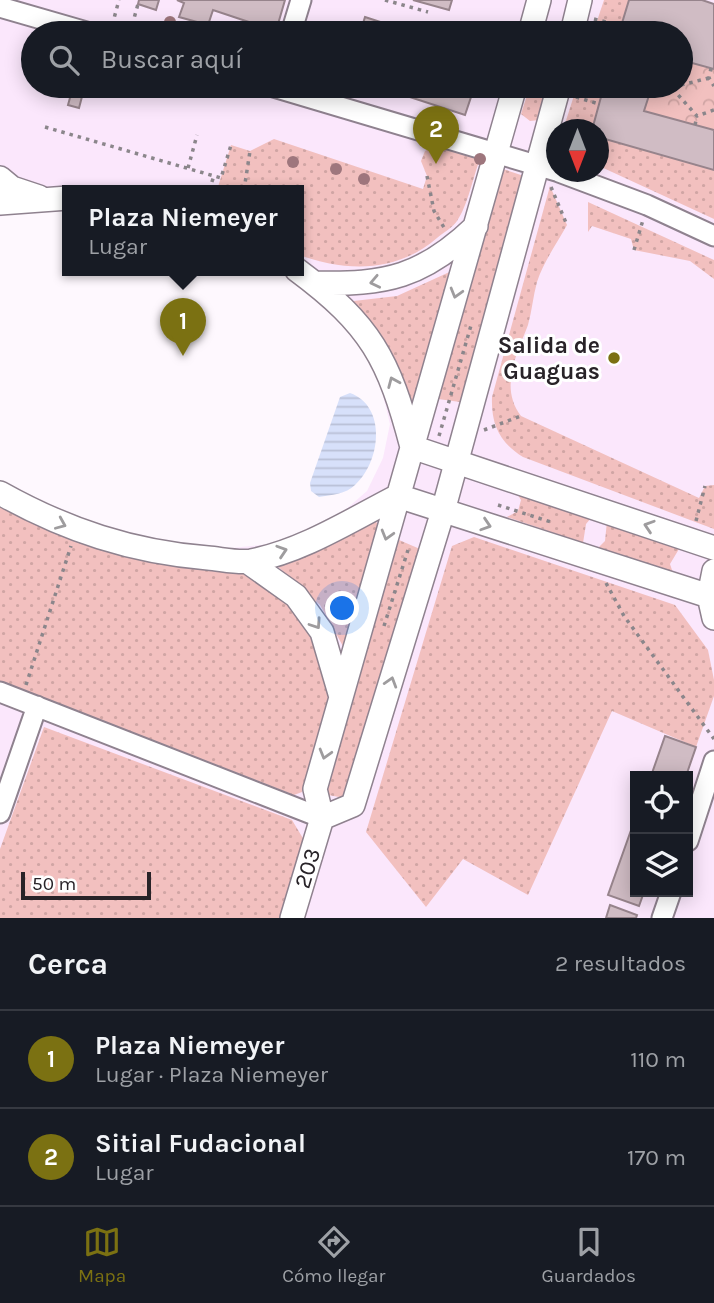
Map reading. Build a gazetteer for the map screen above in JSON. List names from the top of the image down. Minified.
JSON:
{"streets":{"street":["203"]},"places":["Salida de Guaguas"],"scale_bar":"50 m","north":"bottom","page":{"search":"Buscar aquí","pins":["2","1"],"popup":["Plaza Niemeyer","Lugar"],"scale":"50 m","heading":["Cerca","2 resultados"],"list":[{"mark":"1","name":"Plaza Niemeyer","note":"Lugar · Plaza Niemeyer","value":"110 m"},{"mark":"2","name":"Sitial Fudacional","note":"Lugar","value":"170 m"}],"nav":["Mapa","Cómo llegar","Guardados"]}}
